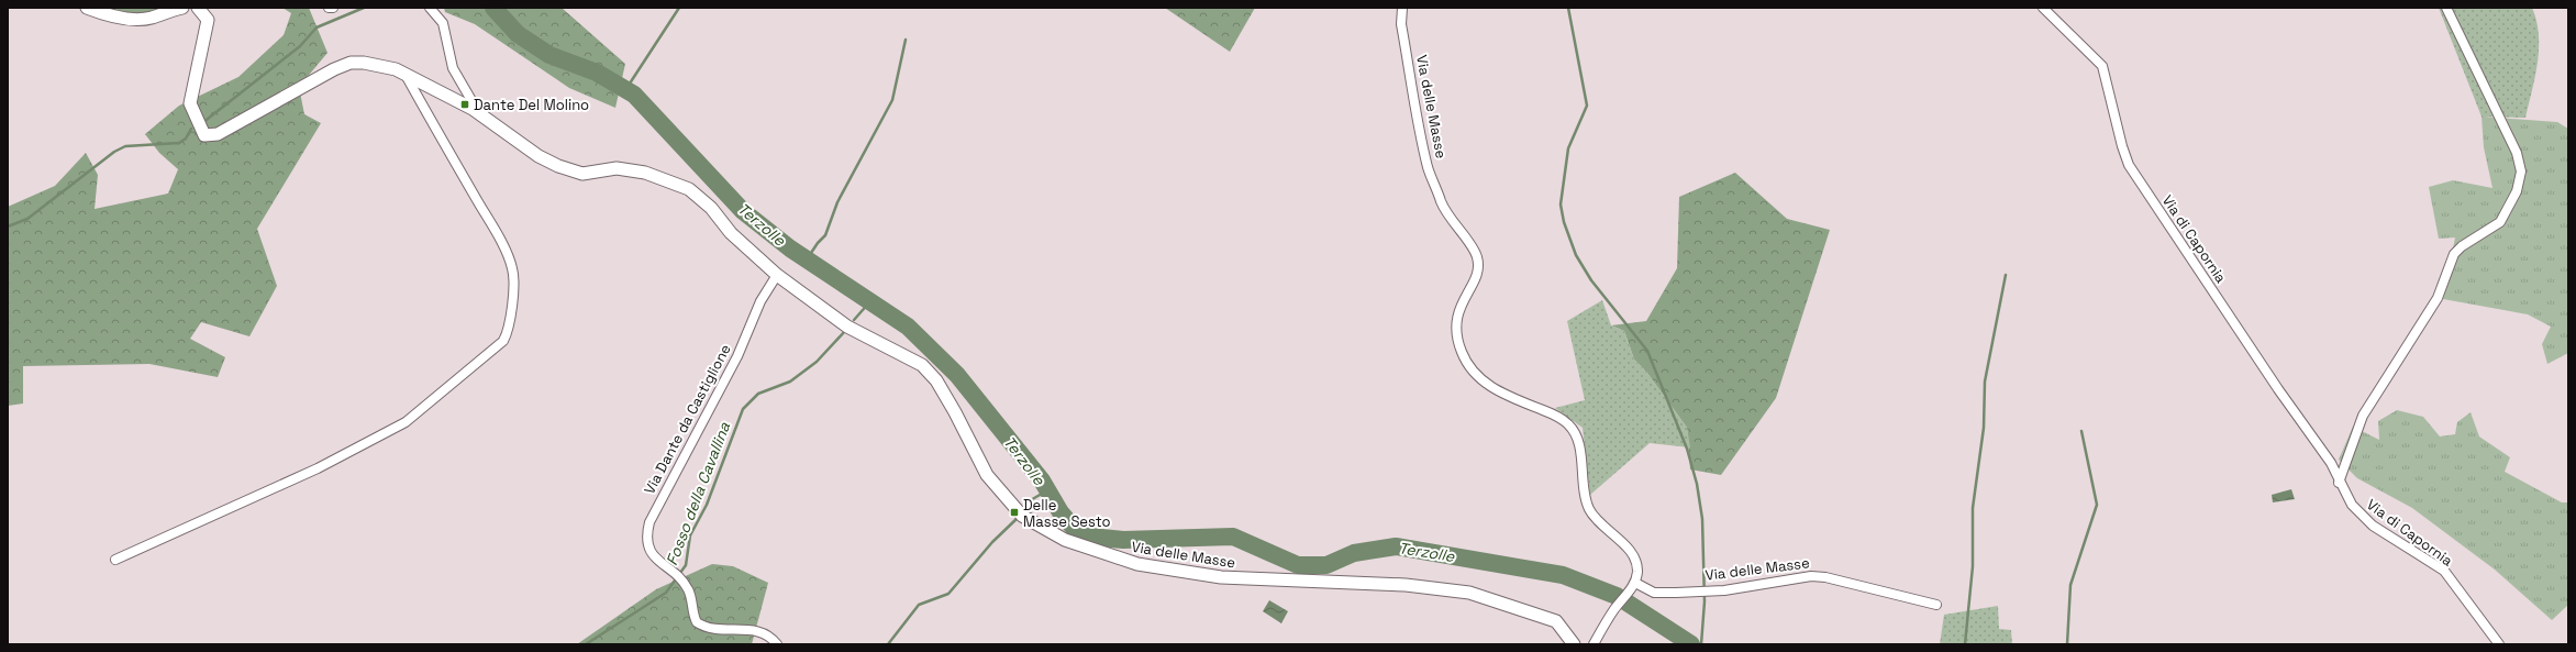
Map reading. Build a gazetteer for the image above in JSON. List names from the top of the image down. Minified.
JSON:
{"streets":{"street":["Via delle Masse","Via di Capornia","Via Dante da Castiglione"]},"crossings":[["Via delle Masse","Via Dante da Castiglione"]],"water":["Terzolle","Fosso della Cavallina"],"places":{"transit":["Dante Del Molino","Delle Masse Sesto"]}}
